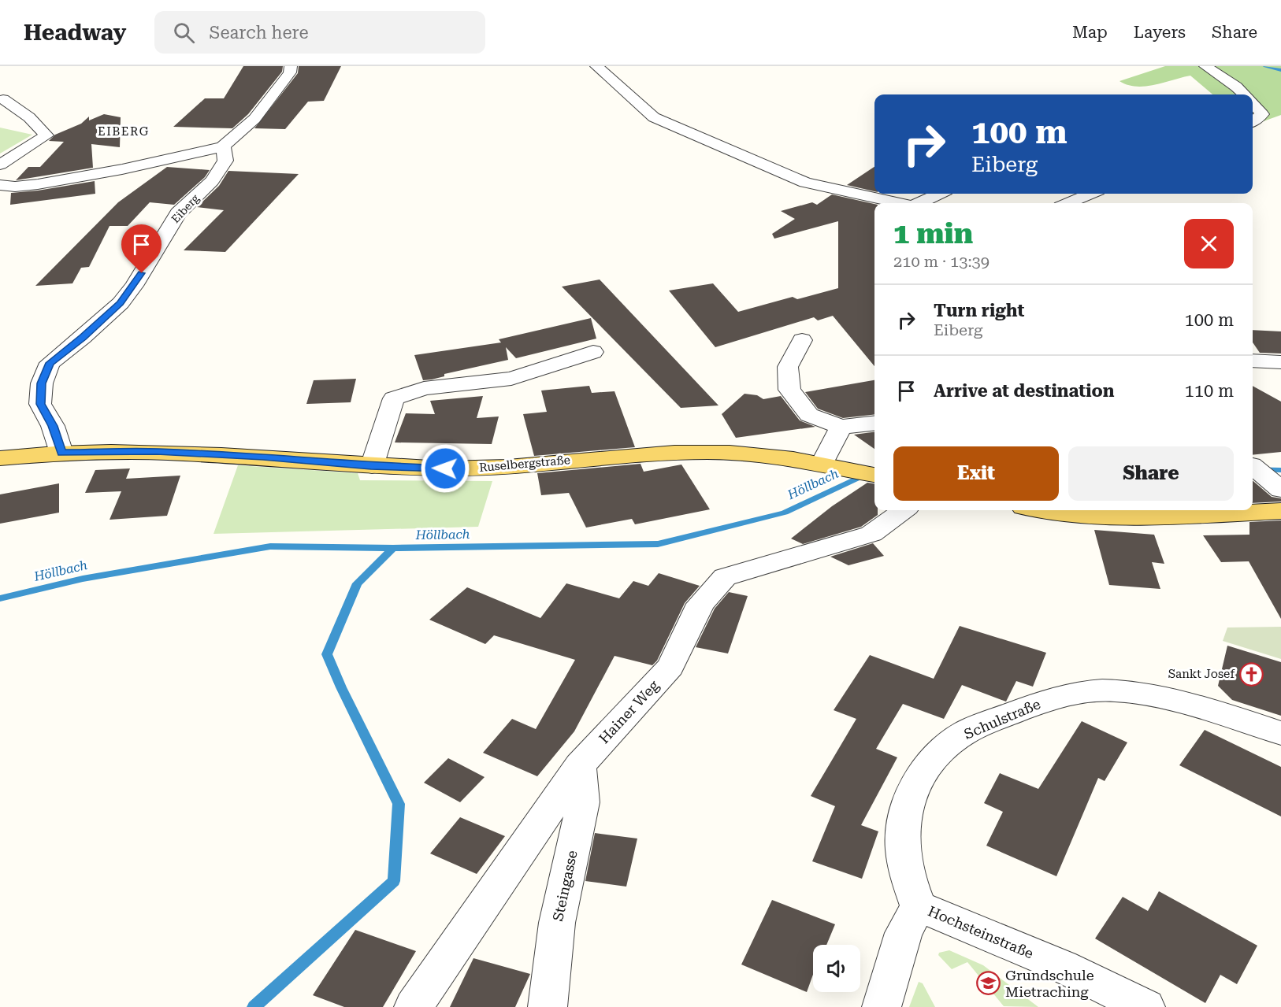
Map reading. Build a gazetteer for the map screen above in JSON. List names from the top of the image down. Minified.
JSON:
{"streets":{"main road":["Ruselbergstraße"],"street":["Eiberg","Hainer Weg","Schulstraße","Steingasse","Hochsteinstraße"]},"crossings":[["Eiberg","Ruselbergstraße"],["Hainer Weg","Steingasse"],["Schulstraße","Hochsteinstraße"]],"districts":["EIBERG"],"water":["Höllbach"],"places":{"church":["Sankt Josef"],"school or university":["Grundschule Mietraching"]},"page":{"header":"Headway","search":"Search here","nav":["Map","Layers","Share"],"turn":["100 m","Eiberg"],"heading":["1 min","210 m · 13:39"],"list":[{"name":"Turn right","note":"Eiberg","value":"100 m"},{"name":"Arrive at destination","value":"110 m"}],"buttons":["Exit","Share"]}}
